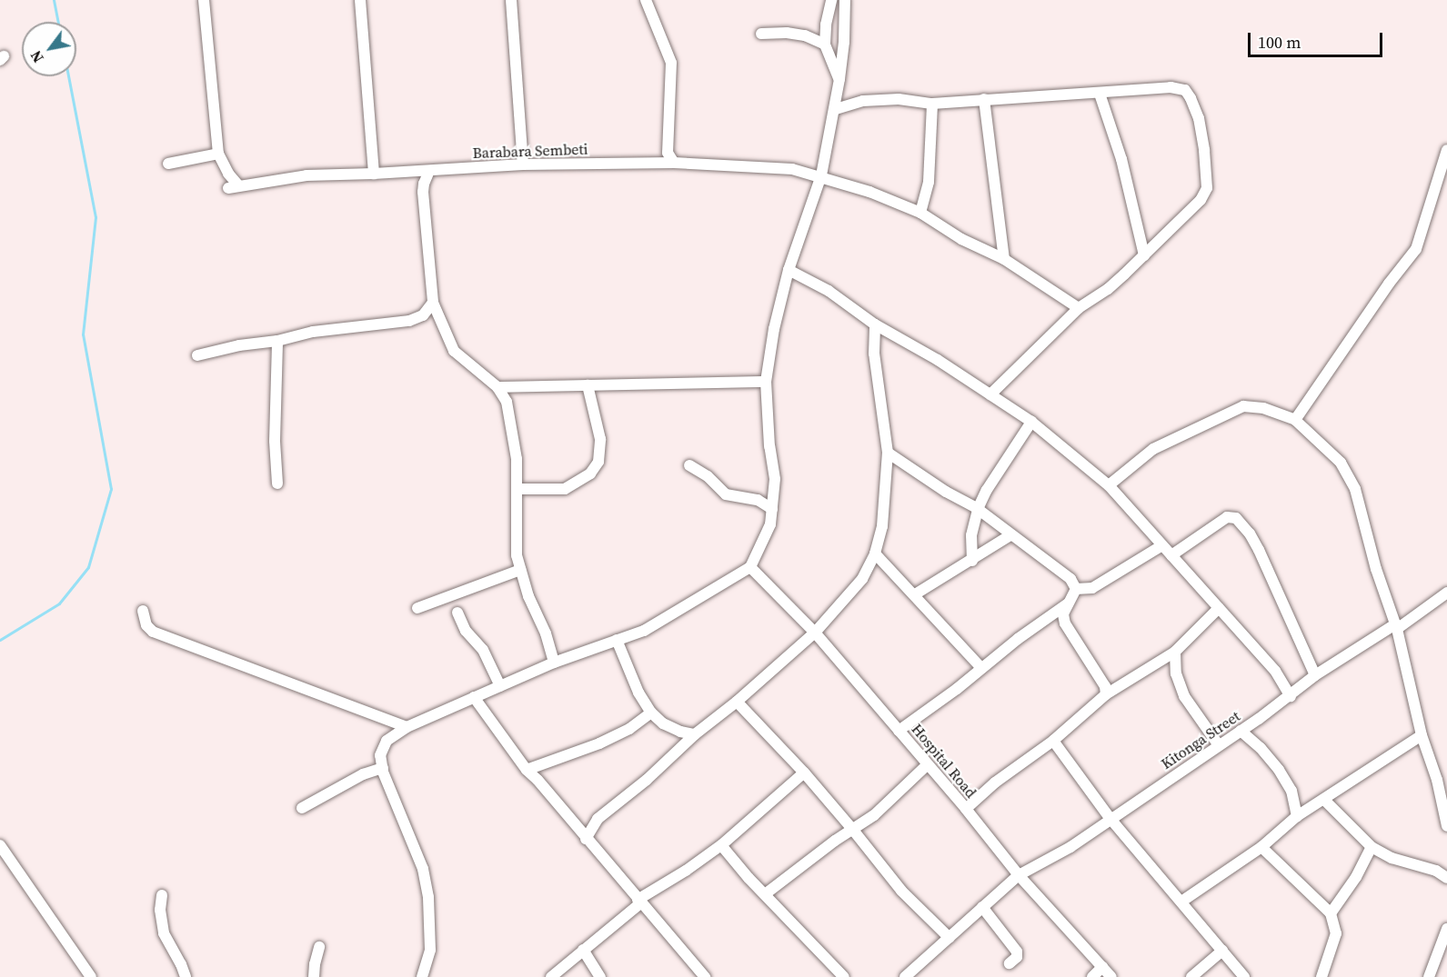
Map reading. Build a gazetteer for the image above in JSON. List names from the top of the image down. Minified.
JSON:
{"streets":{"street":["Barabara Sembeti","Kitonga Street","Hospital Road"]},"crossings":[["Kitonga Street","Hospital Road"]],"scale_bar":"100 m","north":"bottom left"}
